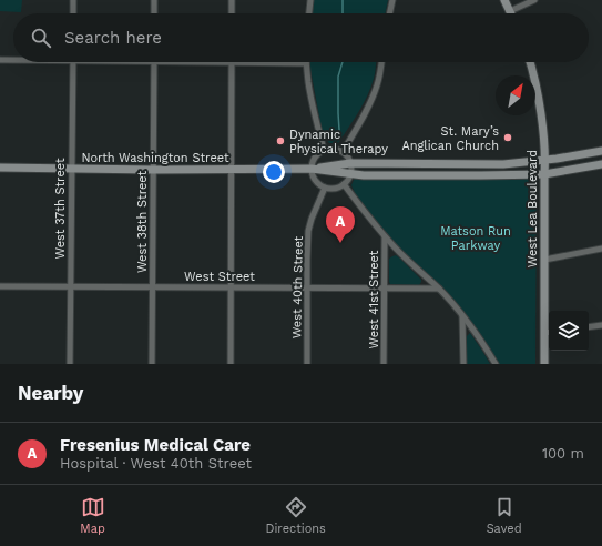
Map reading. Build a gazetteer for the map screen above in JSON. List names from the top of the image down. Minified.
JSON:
{"streets":{"main road":["North Washington Street","West Lea Boulevard"],"street":["West 37th Street","West 38th Street","West Street","West 40th Street","West 41st Street"]},"crossings":[["North Washington Street","West 37th Street"],["North Washington Street","West Lea Boulevard"],["North Washington Street","West 38th Street"],["West 37th Street","West Street"],["West 38th Street","West Street"],["West Street","West 40th Street"],["West Street","West 41st Street"]],"parks":["Matson Run Parkway"],"places":["St. Mary’s Anglican Church","Dynamic Physical Therapy"],"north":"top right","page":{"search":"Search here","pins":"A","heading":"Nearby","list":[{"mark":"A","name":"Fresenius Medical Care","note":"Hospital · West 40th Street","value":"100 m"}],"nav":["Map","Directions","Saved"]}}
